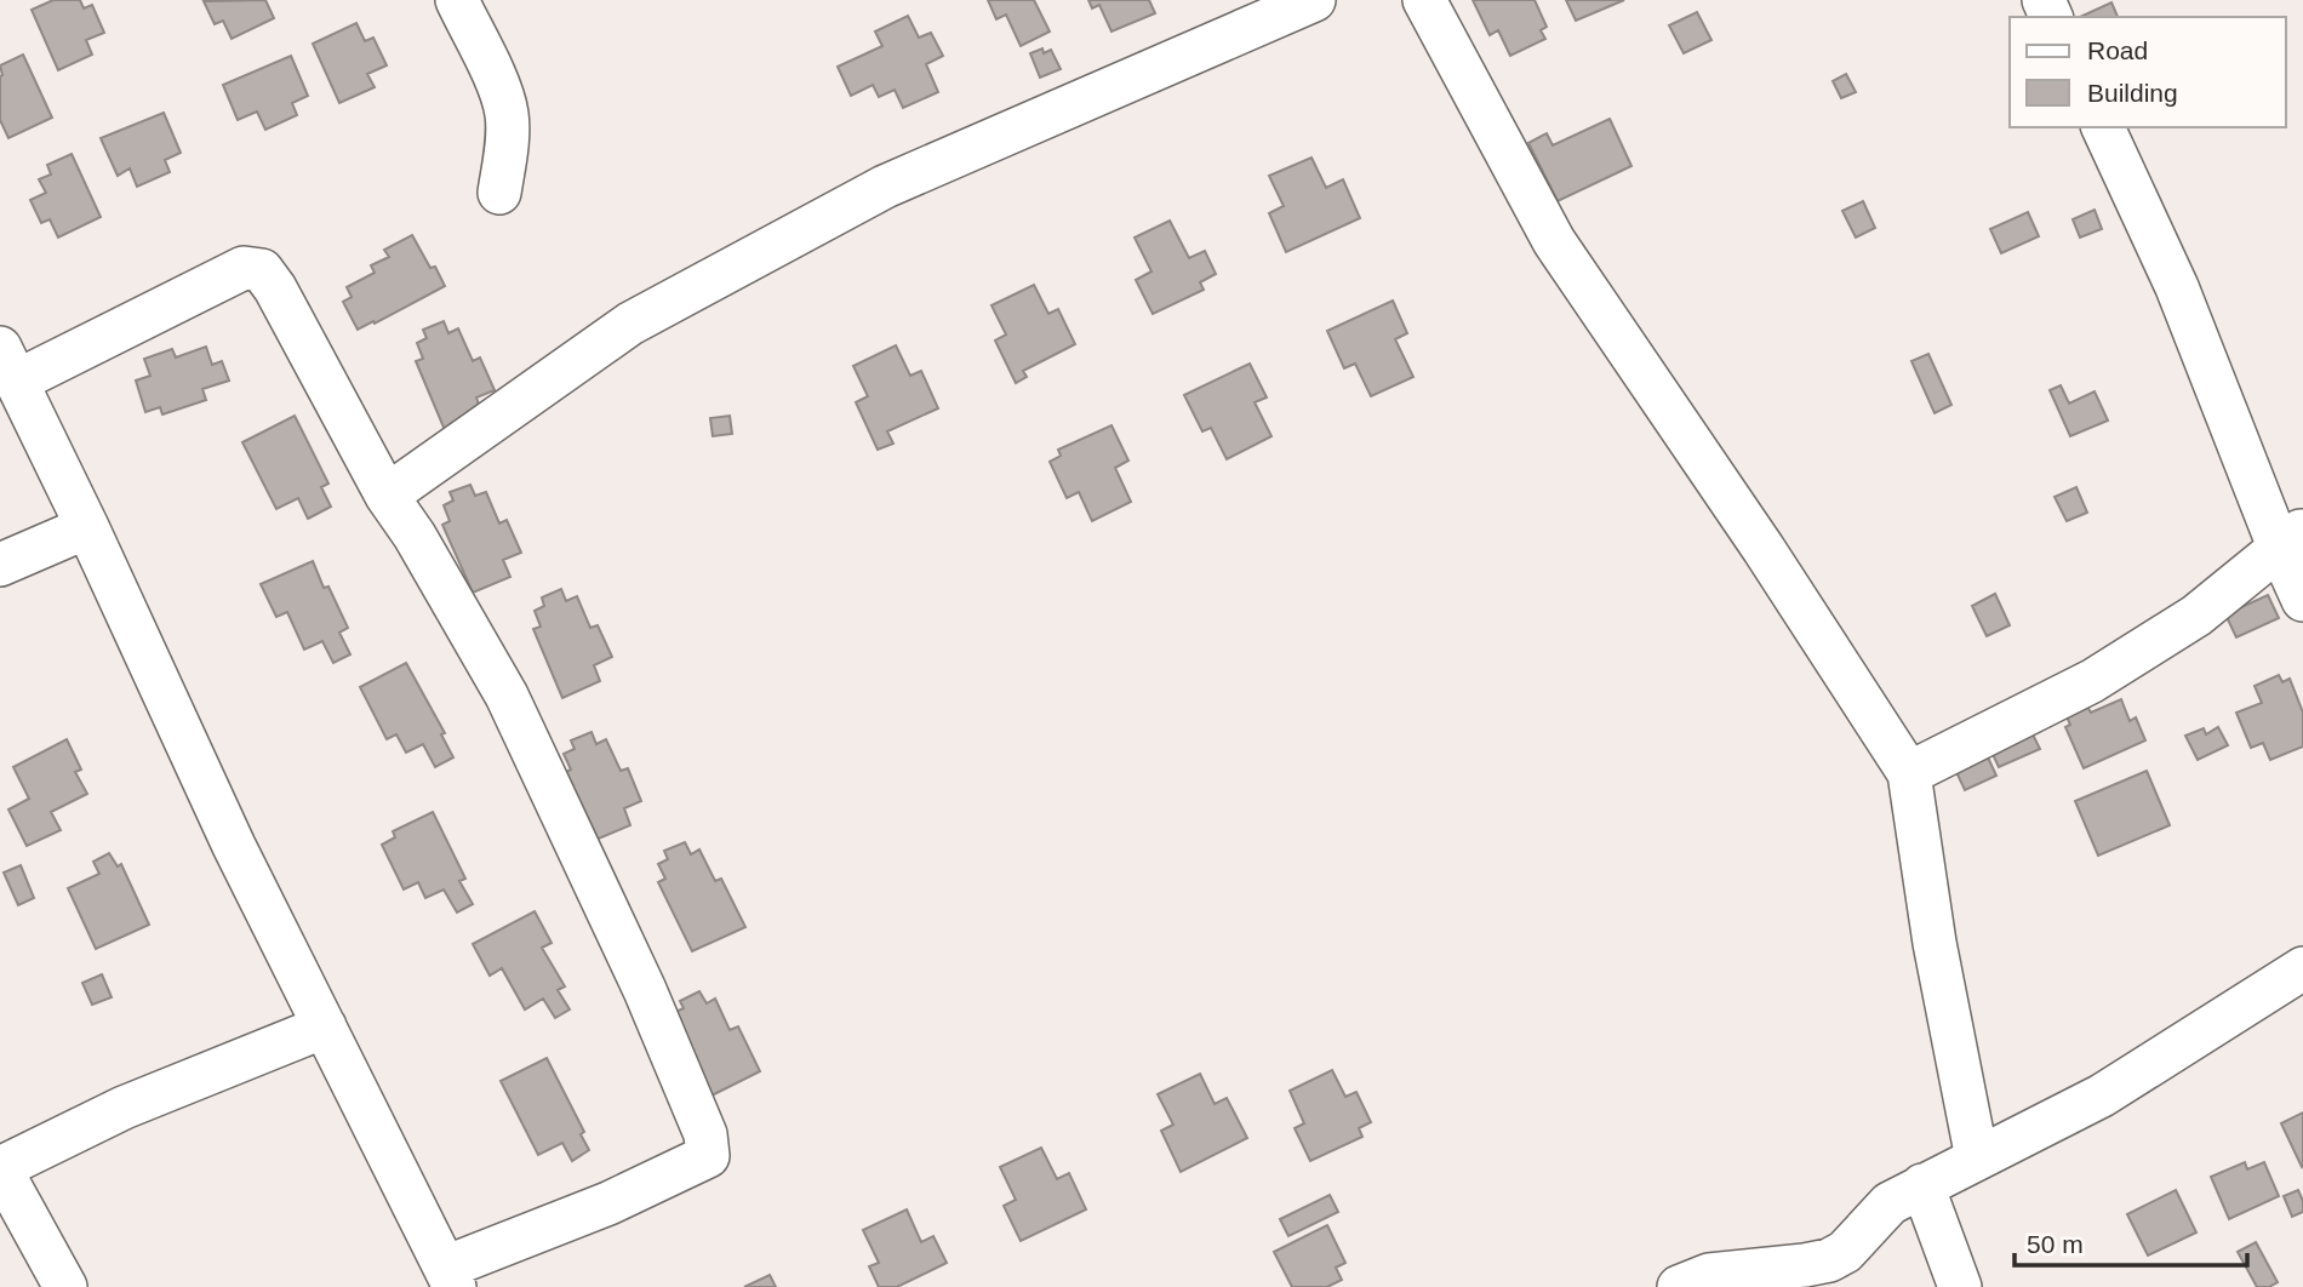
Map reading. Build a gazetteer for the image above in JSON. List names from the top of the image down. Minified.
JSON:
{"legend":["Road","Building"],"scale_bar":"50 m"}
